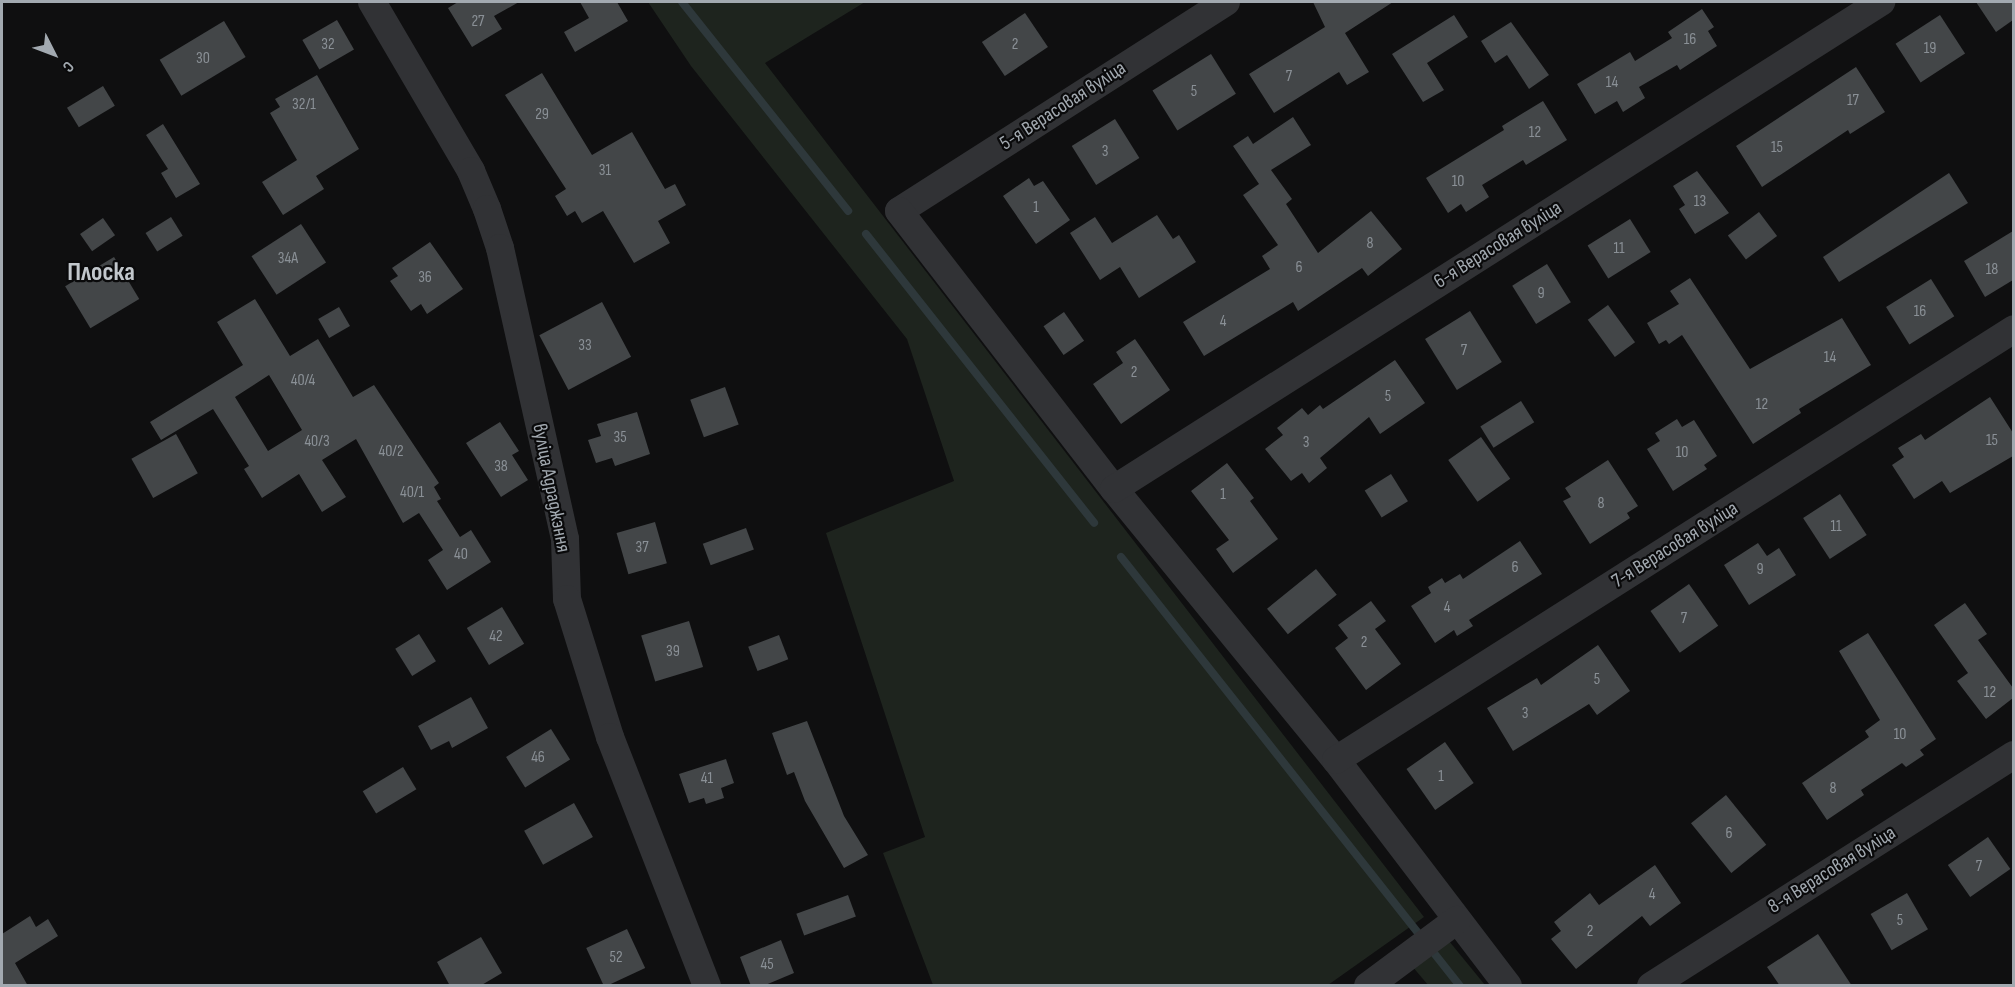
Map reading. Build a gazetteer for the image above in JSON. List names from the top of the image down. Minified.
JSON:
{"streets":{"street":["5-я Верасовая вуліца","6-я Верасовая вуліца","вуліца Адраджэння","7-я Верасовая вуліца","8-я Верасовая вуліца"]},"crossings":[["5-я Верасовая вуліца","6-я Верасовая вуліца"]],"districts":["Плоска"],"house_numbers":["27","16","32","2","19","30","7","14","5","17","32/1","29","12","15","3","31","10","13","1","8","11","34А","6","18","36","9","16","4","33","7","14","2","40/4","5","12","35","15","40/3","3","40/2","10","38","40/1","1","8","11","37","40","6","9","4","7","42","2","39","5","12","3","10","46","1","41","8","6","7","4","5","2","52","45"],"north":"bottom right"}
